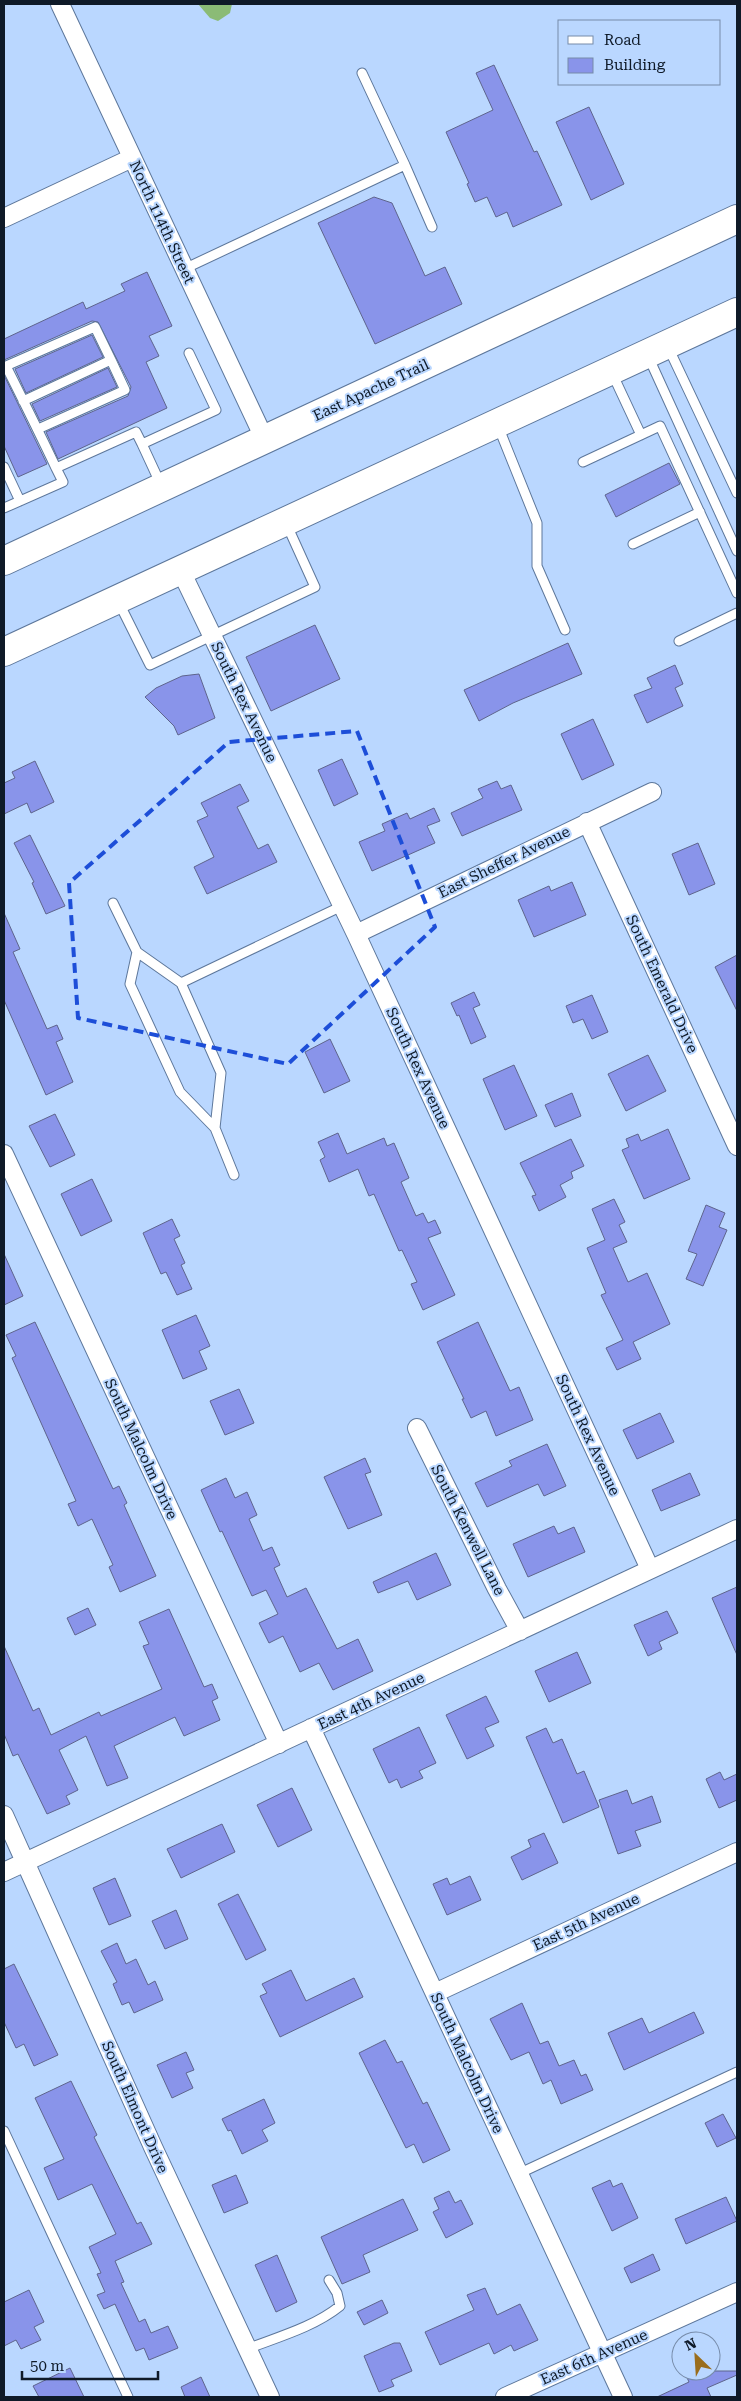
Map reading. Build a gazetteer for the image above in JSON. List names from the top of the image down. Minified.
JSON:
{"streets":{"main road":["East Apache Trail"],"street":["North 114th Street","South Rex Avenue","East Sheffer Avenue","South Emerald Drive","South Malcolm Drive","South Kenwell Lane","East 4th Avenue","East 5th Avenue","South Elmont Drive","East 6th Avenue"]},"crossings":[["North 114th Street","East Apache Trail"],["South Rex Avenue","East Sheffer Avenue"],["South Rex Avenue","East 4th Avenue"],["East Sheffer Avenue","South Emerald Drive"],["South Malcolm Drive","East 4th Avenue"],["South Malcolm Drive","East 5th Avenue"],["South Malcolm Drive","East 6th Avenue"],["South Kenwell Lane","East 4th Avenue"],["East 4th Avenue","South Elmont Drive"]],"legend":["Road","Building"],"scale_bar":"50 m","north":"top left"}
